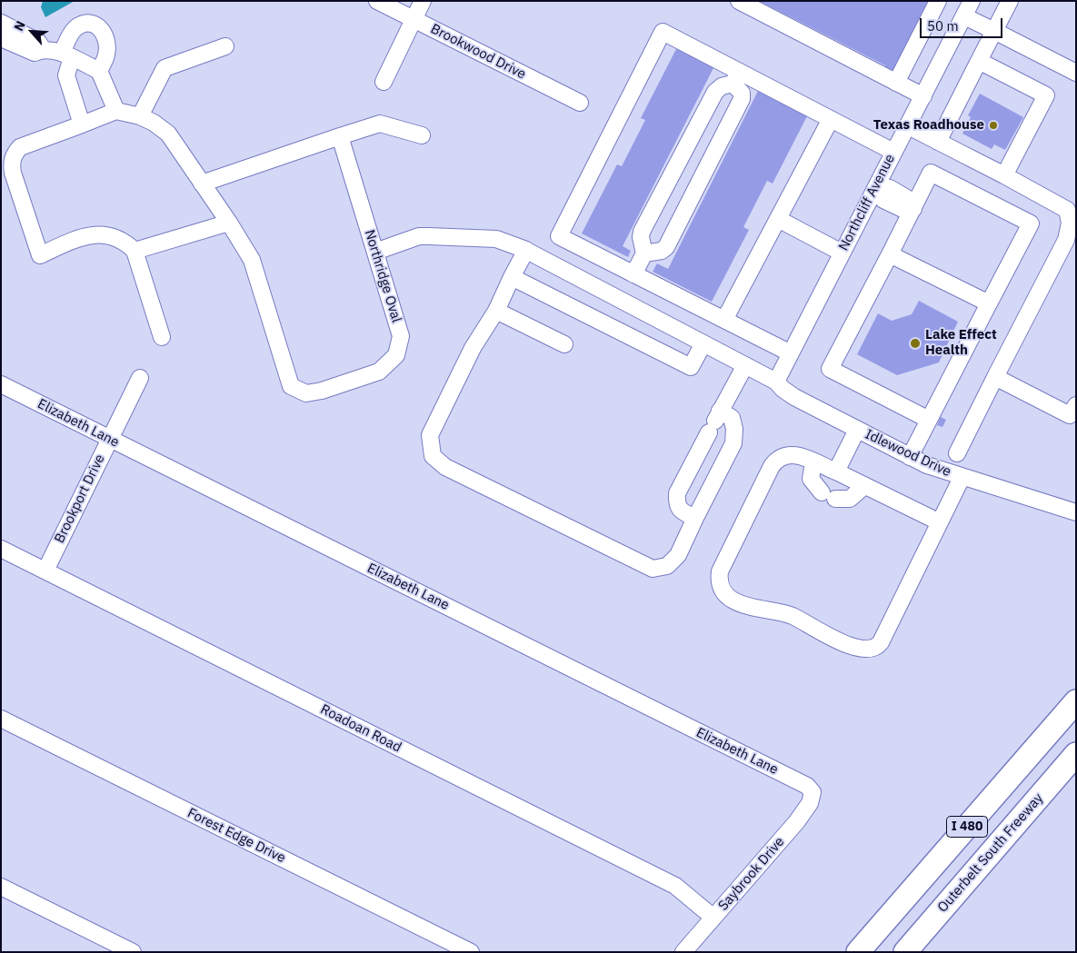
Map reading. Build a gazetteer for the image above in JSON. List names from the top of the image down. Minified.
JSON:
{"streets":{"highway":["I 480","Outerbelt South Freeway"],"street":["Brookwood Drive","Northcliff Avenue","Northridge Oval","Elizabeth Lane","Idlewood Drive","Brookport Drive","Roadoan Road","Forest Edge Drive","Saybrook Drive"]},"crossings":[["Northcliff Avenue","Idlewood Drive"],["Northridge Oval","Idlewood Drive"],["Elizabeth Lane","Brookport Drive"],["Elizabeth Lane","Saybrook Drive"],["Brookport Drive","Roadoan Road"],["Roadoan Road","Saybrook Drive"]],"places":["Texas Roadhouse","Lake Effect Health"],"scale_bar":"50 m","north":"top left"}
